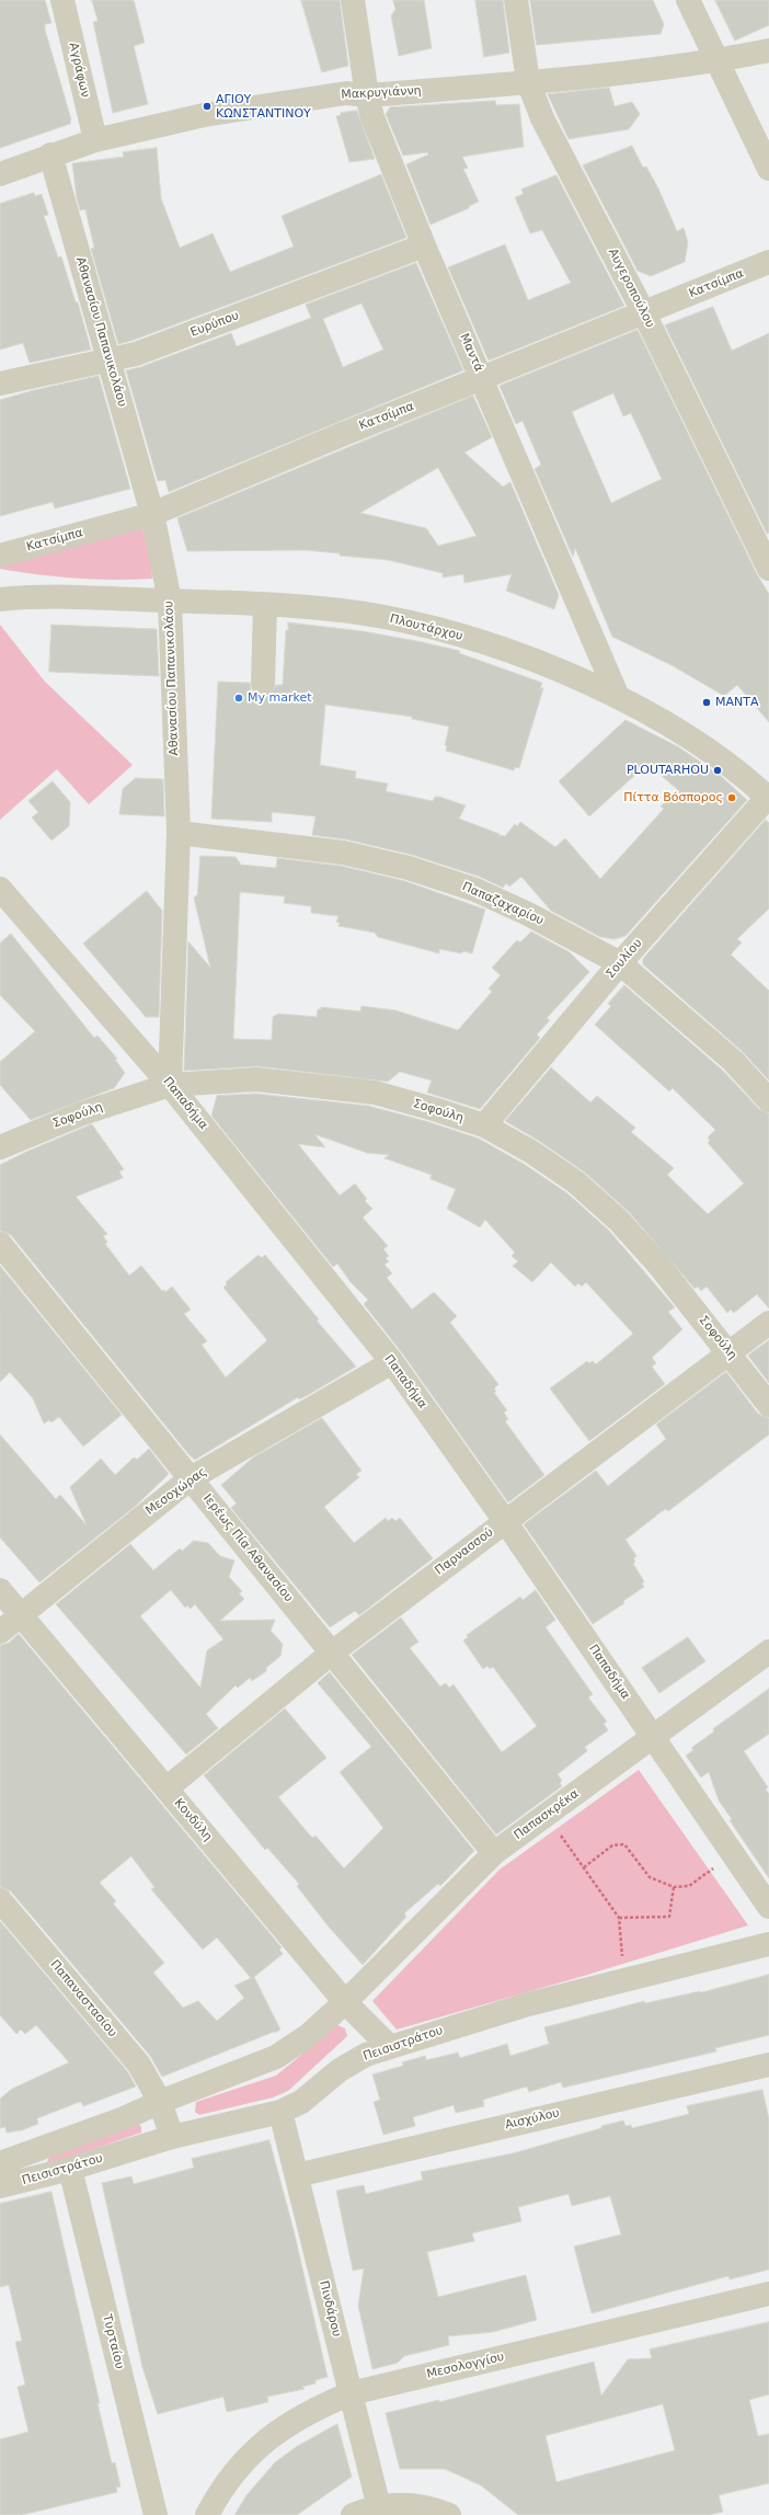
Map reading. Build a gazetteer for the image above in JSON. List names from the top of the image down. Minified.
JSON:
{"streets":{"street":["Αγράφων","Μακρυγιάννη","Κατσίμπα","Αυγεροπούλου","Ευρύπου","Αθανασίου Παπανικολάου","Μαντά","Πλουτάρχου","Παπαζαχαρίου","Σουλίου","Παπαδήμα","Σοφούλη","Μεσοχώρας","Ιερέως Πία Αθανασίου","Παρνασσού","Παπασκρέκα","Κονδύλη","Παπαναστασίου","Πεισιστράτου","Αισχύλου","Πινδάρου","Τυρταίου","Μεσολογγίου"]},"crossings":[["Αγράφων","Μακρυγιάννη"],["Μακρυγιάννη","Αυγεροπούλου"],["Μακρυγιάννη","Αθανασίου Παπανικολάου"],["Μακρυγιάννη","Μαντά"],["Κατσίμπα","Αυγεροπούλου"],["Κατσίμπα","Αθανασίου Παπανικολάου"],["Κατσίμπα","Μαντά"],["Ευρύπου","Αθανασίου Παπανικολάου"],["Ευρύπου","Μαντά"],["Αθανασίου Παπανικολάου","Πλουτάρχου"],["Αθανασίου Παπανικολάου","Παπαζαχαρίου"],["Αθανασίου Παπανικολάου","Παπαδήμα"],["Αθανασίου Παπανικολάου","Σοφούλη"],["Μαντά","Πλουτάρχου"],["Πλουτάρχου","Σουλίου"],["Παπαζαχαρίου","Σουλίου"],["Σουλίου","Σοφούλη"],["Παπαδήμα","Σοφούλη"],["Παπαδήμα","Μεσοχώρας"],["Παπαδήμα","Παρνασσού"],["Παπαδήμα","Παπασκρέκα"],["Σοφούλη","Παρνασσού"],["Μεσοχώρας","Ιερέως Πία Αθανασίου"],["Μεσοχώρας","Κονδύλη"],["Ιερέως Πία Αθανασίου","Παρνασσού"],["Ιερέως Πία Αθανασίου","Παπασκρέκα"],["Παρνασσού","Κονδύλη"],["Παπασκρέκα","Κονδύλη"],["Παπασκρέκα","Παπαναστασίου"],["Κονδύλη","Πεισιστράτου"],["Παπαναστασίου","Πεισιστράτου"],["Πεισιστράτου","Πινδάρου"],["Πεισιστράτου","Τυρταίου"],["Αισχύλου","Πινδάρου"],["Πινδάρου","Μεσολογγίου"]],"places":["ΑΓΙΟΥ ΚΩΝΣΤΑΝΤΙΝΟΥ","My market","ΜΑΝΤΑ","PLOUTARHOU","Πίττα Βόσπορος"]}
